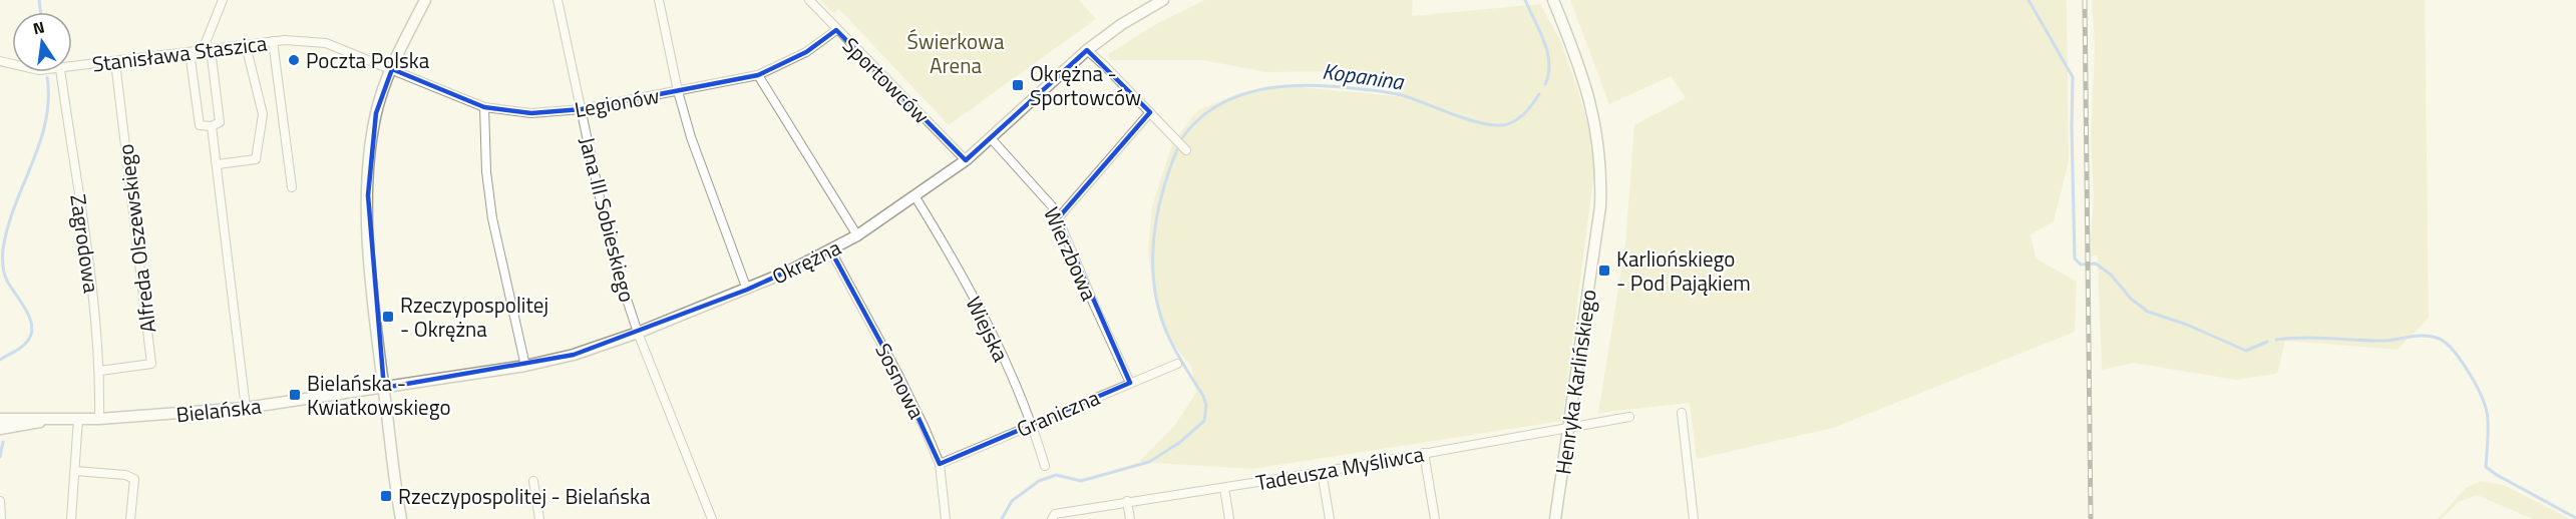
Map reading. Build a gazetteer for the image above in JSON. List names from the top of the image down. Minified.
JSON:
{"streets":{"street":["Stanisława Staszica","Sportowców","Legionów","Jana III Sobieskiego","Alfreda Olszewskiego","Zagrodowa","Wierzbowa","Okrężna","Wiejska","Sosnowa","Henryka Karlińskiego","Bielańska","Graniczna","Tadeusza Myśliwca"]},"crossings":[["Stanisława Staszica","Legionów"],["Stanisława Staszica","Alfreda Olszewskiego"],["Sportowców","Legionów"],["Sportowców","Okrężna"],["Legionów","Jana III Sobieskiego"],["Jana III Sobieskiego","Okrężna"],["Alfreda Olszewskiego","Zagrodowa"],["Zagrodowa","Bielańska"],["Wierzbowa","Okrężna"],["Wierzbowa","Graniczna"],["Okrężna","Wiejska"],["Okrężna","Sosnowa"],["Okrężna","Bielańska"],["Wiejska","Graniczna"],["Sosnowa","Graniczna"],["Henryka Karlińskiego","Tadeusza Myśliwca"]],"water":["Kopanina"],"parks":["Świerkowa Arena"],"places":{"other":["Poczta Polska"],"transit":["Okrężna - Sportowców","Karliońskiego - Pod Pająkiem","Rzeczypospolitej - Okrężna","Bielańska - Kwiatkowskiego","Rzeczypospolitej - Bielańska"]},"north":"top"}
